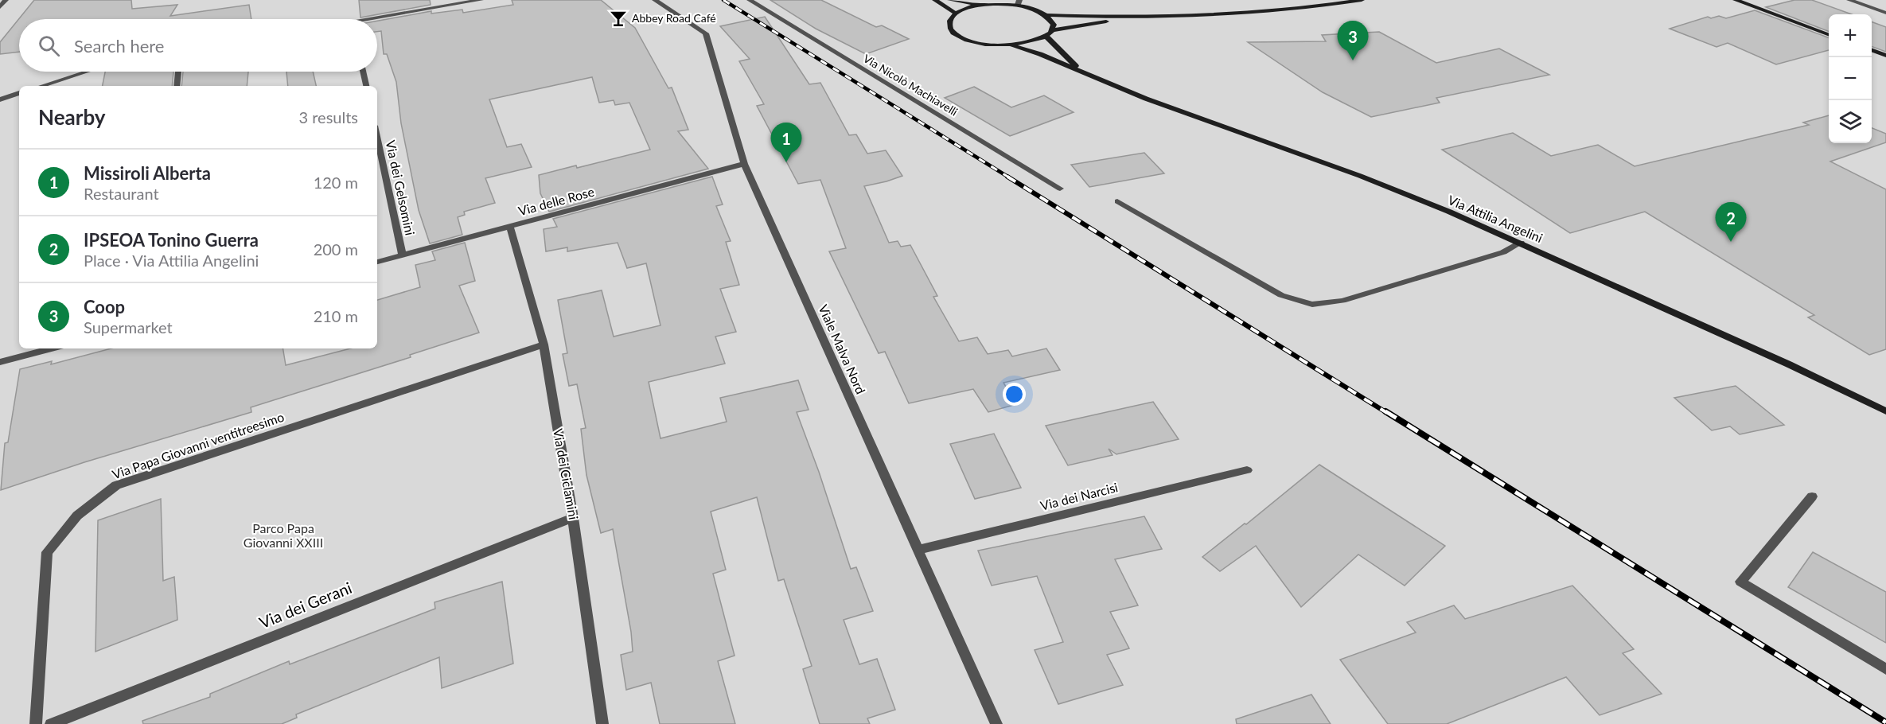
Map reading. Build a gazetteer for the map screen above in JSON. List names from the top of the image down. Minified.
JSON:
{"streets":{"street":["Via Nicolò Machiavelli","Via dei Gelsomini","Via delle Rose","Via Attilia Angelini","Viale Malva Nord","Via Papa Giovanni ventitreesimo","Via dei Ciclamini","Via dei Narcisi","Via dei Gerani"]},"crossings":[["Via dei Gelsomini","Via delle Rose"],["Via delle Rose","Viale Malva Nord"],["Via delle Rose","Via dei Ciclamini"],["Viale Malva Nord","Via dei Narcisi"],["Via Papa Giovanni ventitreesimo","Via dei Ciclamini"],["Via dei Ciclamini","Via dei Gerani"]],"parks":["Parco Papa Giovanni XXIII"],"places":{"bar":["Abbey Road Café"]},"page":{"map_buttons":["+","−"],"search":"Search here","pins":["3","1","2"],"heading":["Nearby","3 results"],"list":[{"mark":"1","name":"Missiroli Alberta","note":"Restaurant","value":"120 m"},{"mark":"2","name":"IPSEOA Tonino Guerra","note":"Place · Via Attilia Angelini","value":"200 m"},{"mark":"3","name":"Coop","note":"Supermarket","value":"210 m"}]}}
